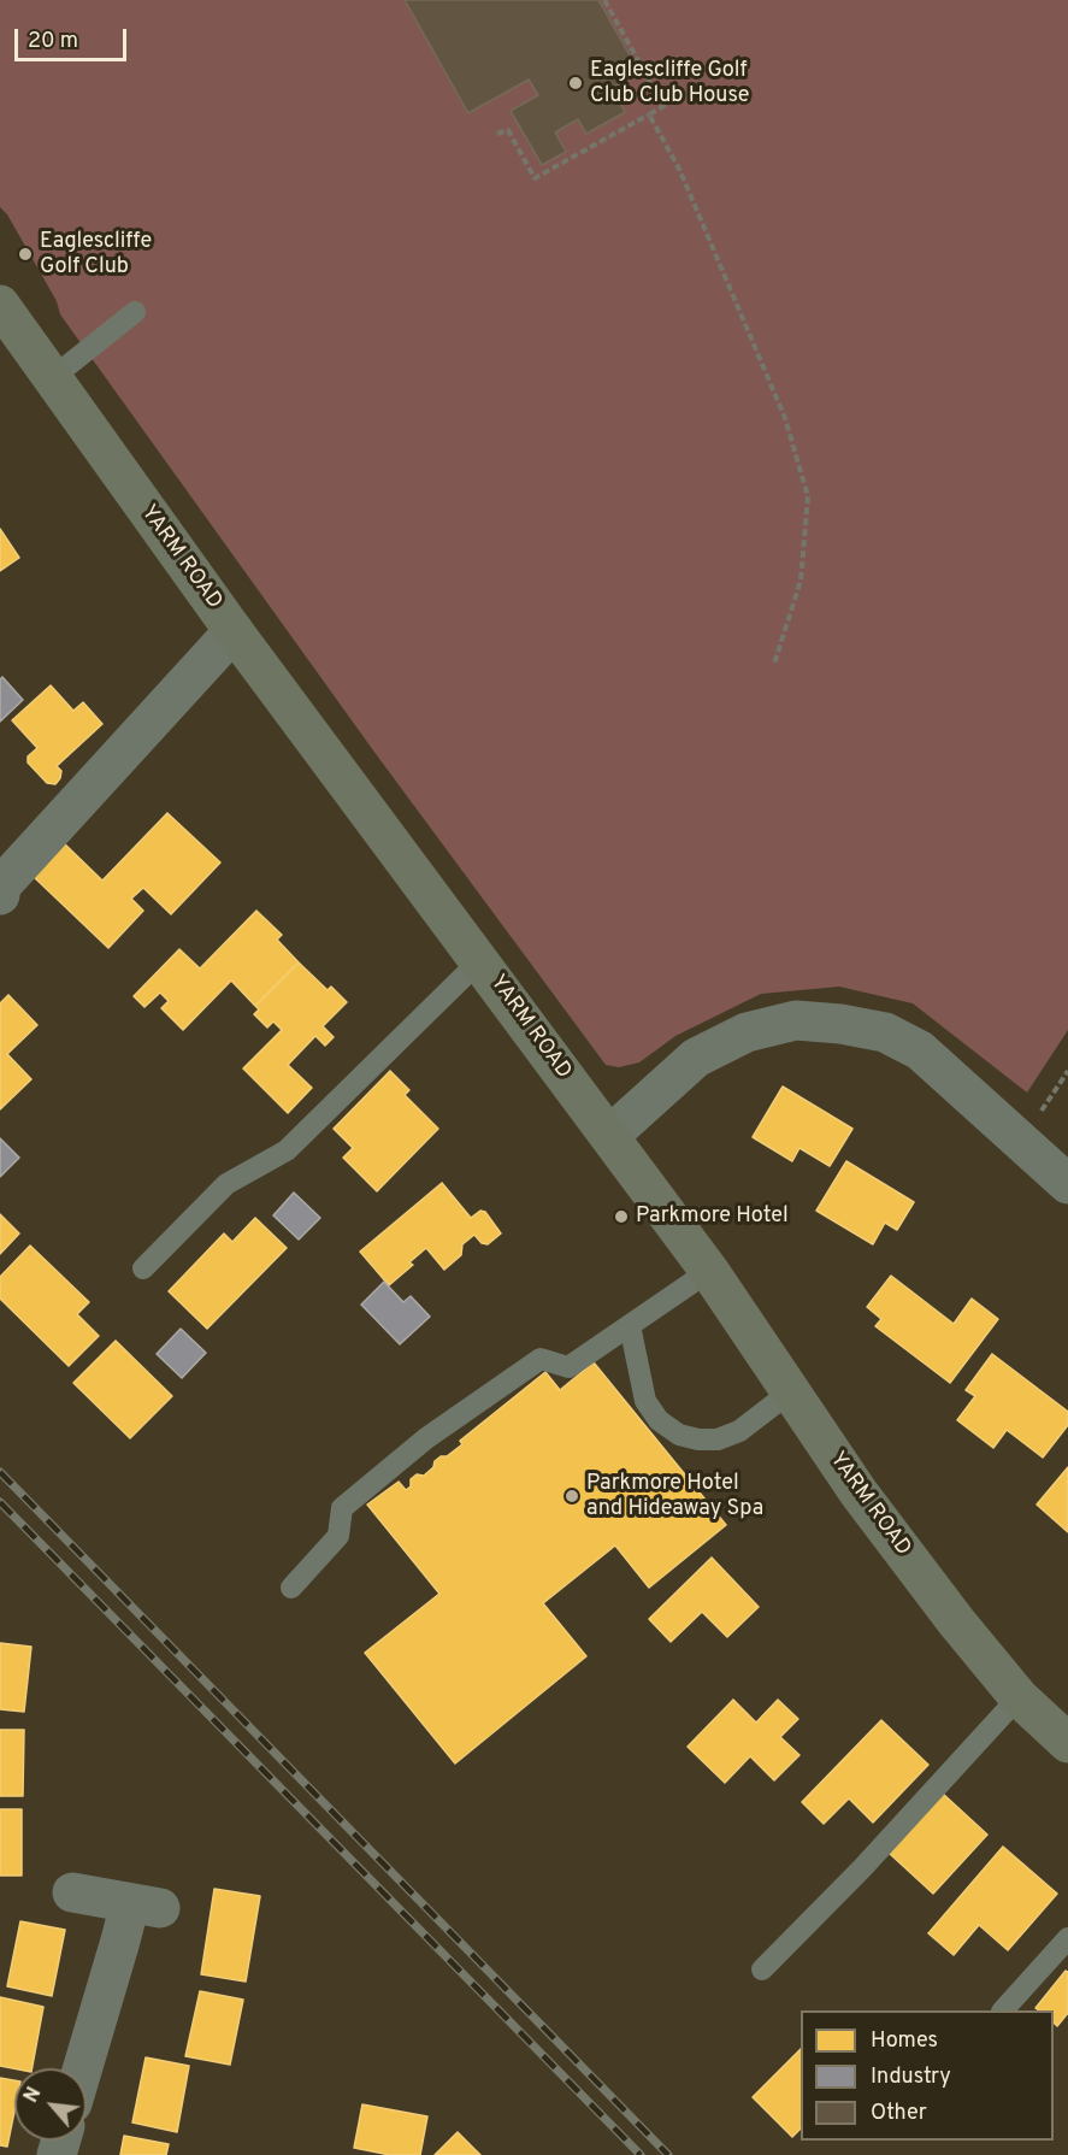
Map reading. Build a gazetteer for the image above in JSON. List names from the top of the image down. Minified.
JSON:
{"streets":{"main road":["YARM ROAD"]},"places":["Eaglescliffe Golf Club Club House","Eaglescliffe Golf Club","Parkmore Hotel","Parkmore Hotel and Hideaway Spa"],"legend":["Homes","Industry","Other"],"scale_bar":"20 m","north":"top left"}
